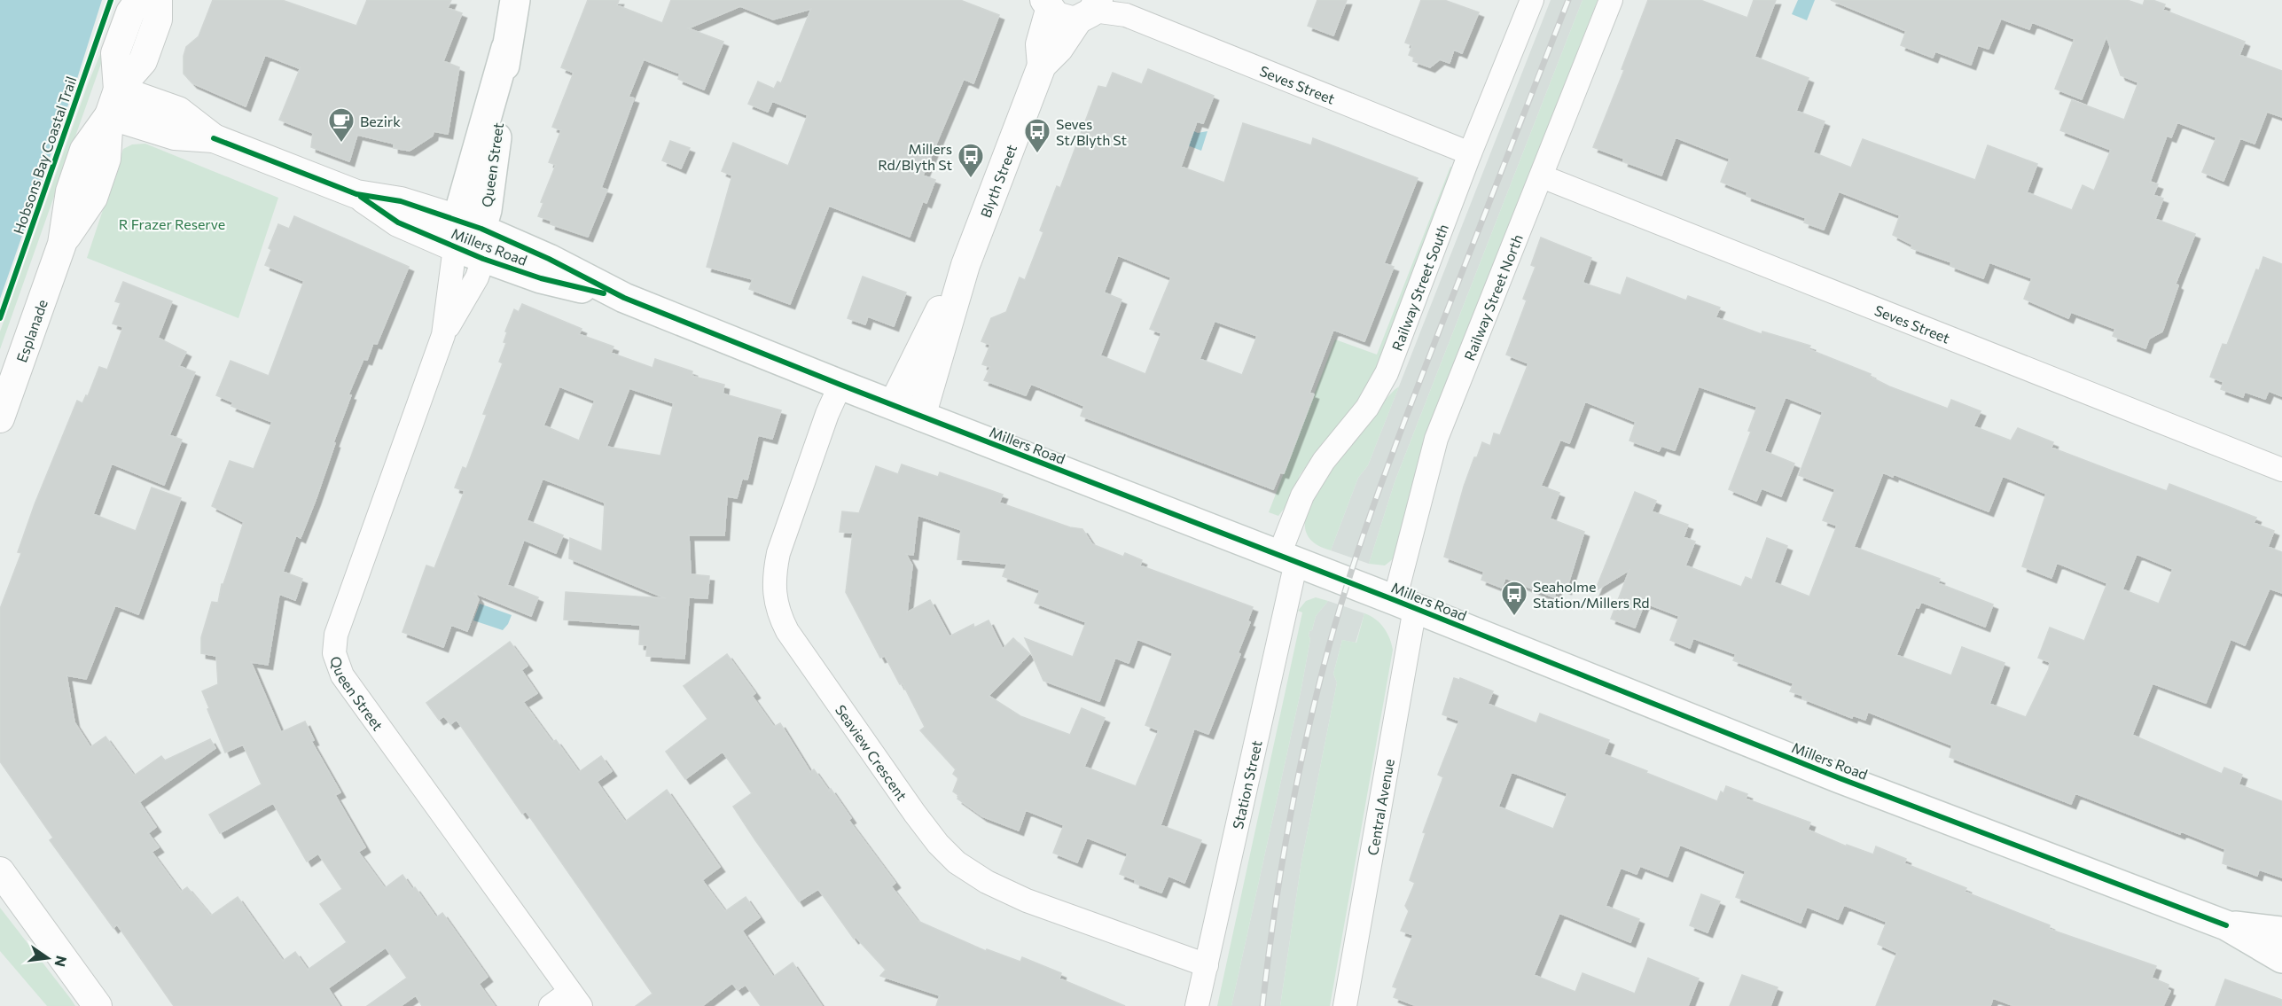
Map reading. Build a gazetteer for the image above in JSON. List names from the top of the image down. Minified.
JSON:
{"streets":{"main road":["Queen Street","Millers Road"],"street":["Seves Street","Blyth Street","Railway Street South","Railway Street North","Esplanade","Seaview Crescent","Station Street","Central Avenue"],"cycle path":["Hobsons Bay Coastal Trail"]},"crossings":[["Seves Street","Blyth Street"],["Seves Street","Railway Street South"],["Seves Street","Railway Street North"],["Queen Street","Millers Road"],["Blyth Street","Millers Road"],["Millers Road","Railway Street South"],["Millers Road","Railway Street North"],["Millers Road","Esplanade"],["Millers Road","Seaview Crescent"],["Millers Road","Station Street"],["Millers Road","Central Avenue"],["Railway Street South","Station Street"],["Railway Street North","Central Avenue"],["Seaview Crescent","Station Street"]],"parks":["R Frazer Reserve"],"places":{"cafe":["Bezirk"],"bus stop":["Seves St/Blyth St","Millers Rd/Blyth St","Seaholme Station/Millers Rd"]},"north":"right"}
